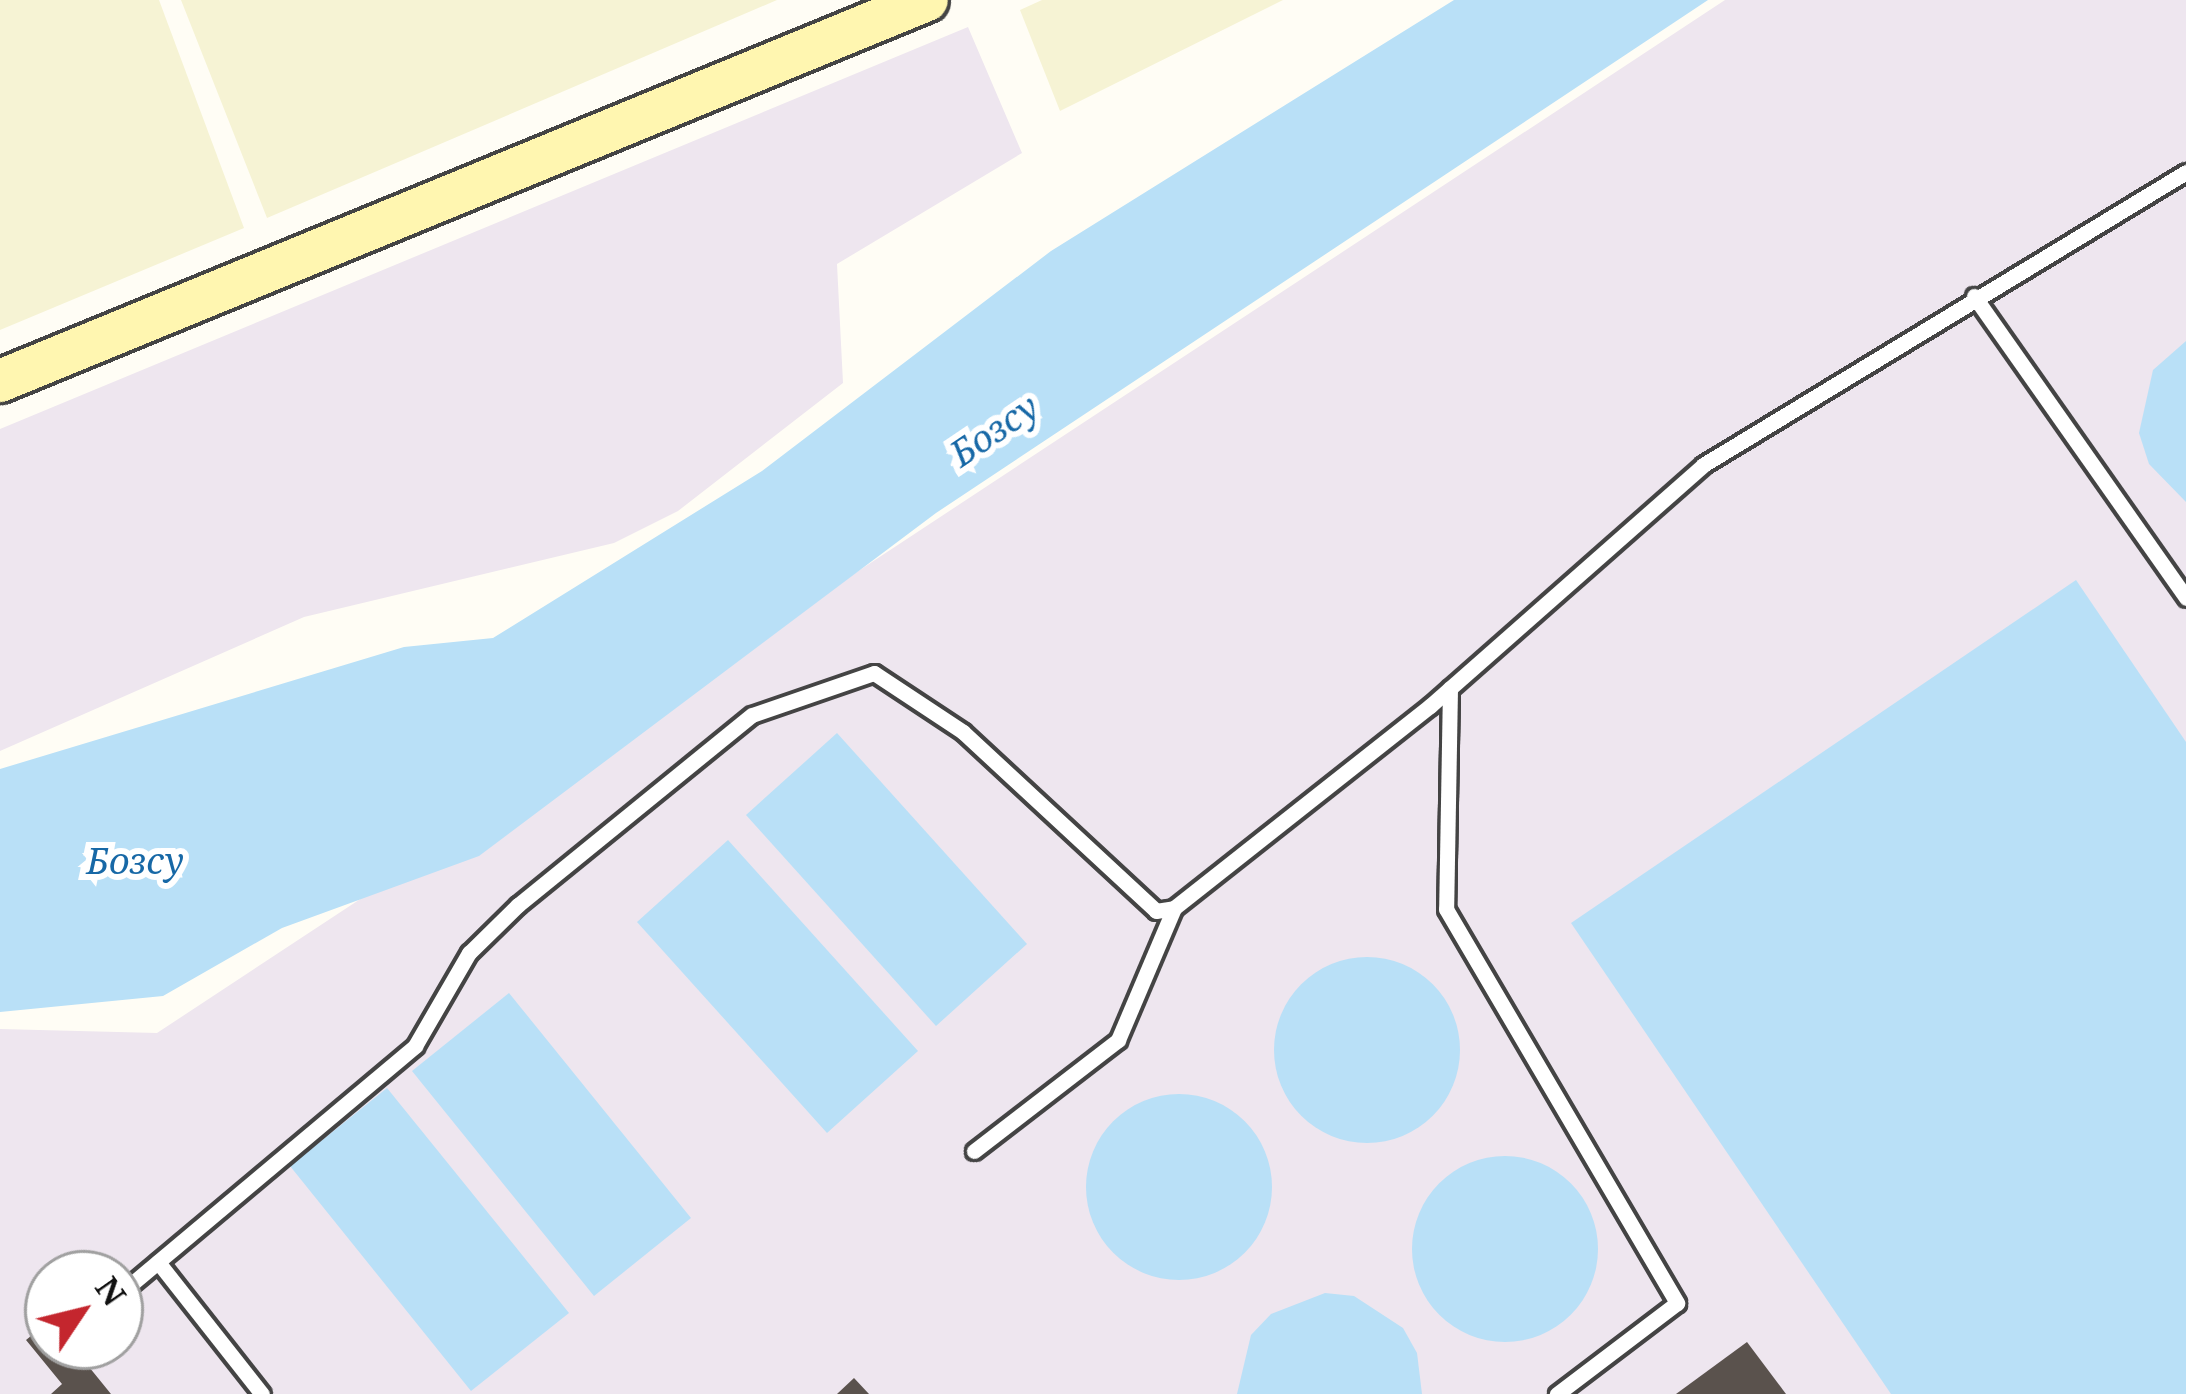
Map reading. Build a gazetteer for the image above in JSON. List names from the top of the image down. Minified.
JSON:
{"water":["Бозсу"],"north":"top right"}
